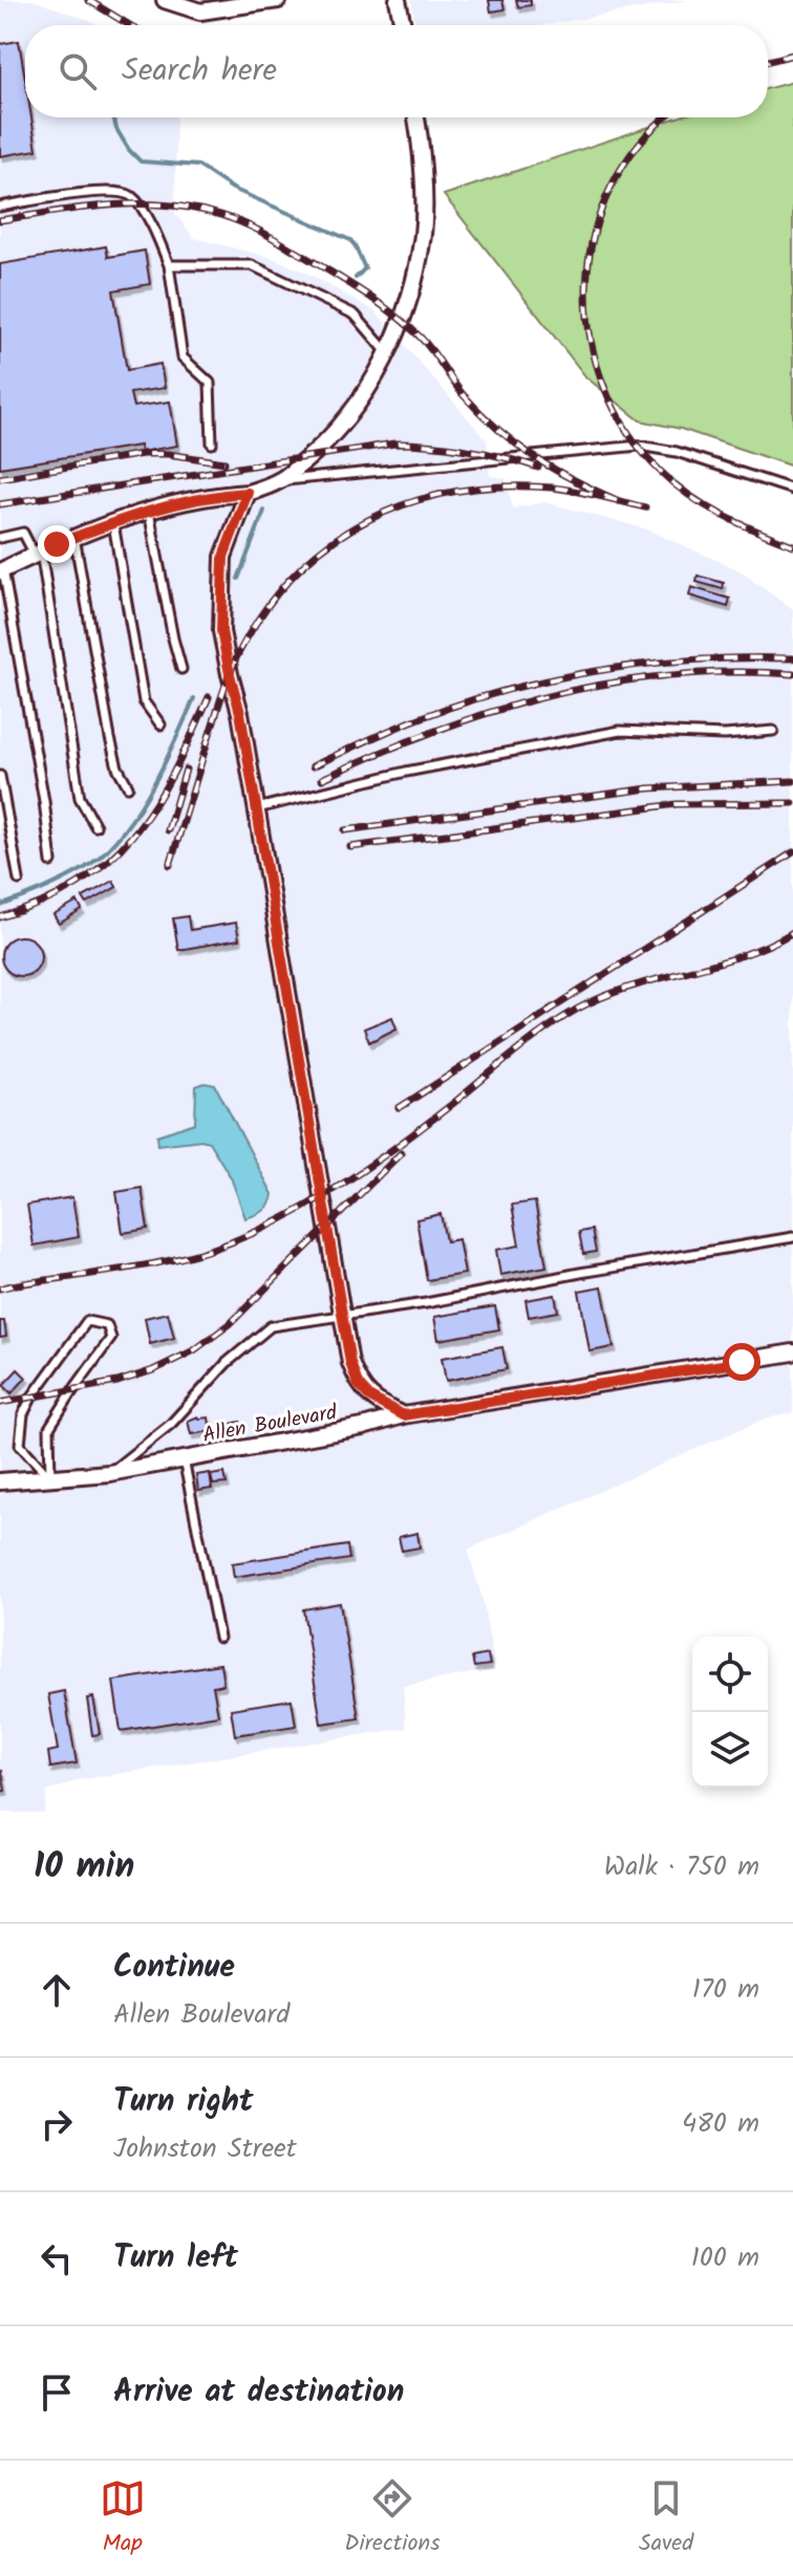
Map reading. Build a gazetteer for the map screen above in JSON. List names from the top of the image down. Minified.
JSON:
{"streets":{"street":["Allen Boulevard"]},"page":{"search":"Search here","heading":["10 min","Walk · 750 m"],"list":[["Continue","Allen Boulevard","170 m"],["Turn right","Johnston Street","480 m"],["Turn left","100 m"],"Arrive at destination"],"nav":["Map","Directions","Saved"]}}
